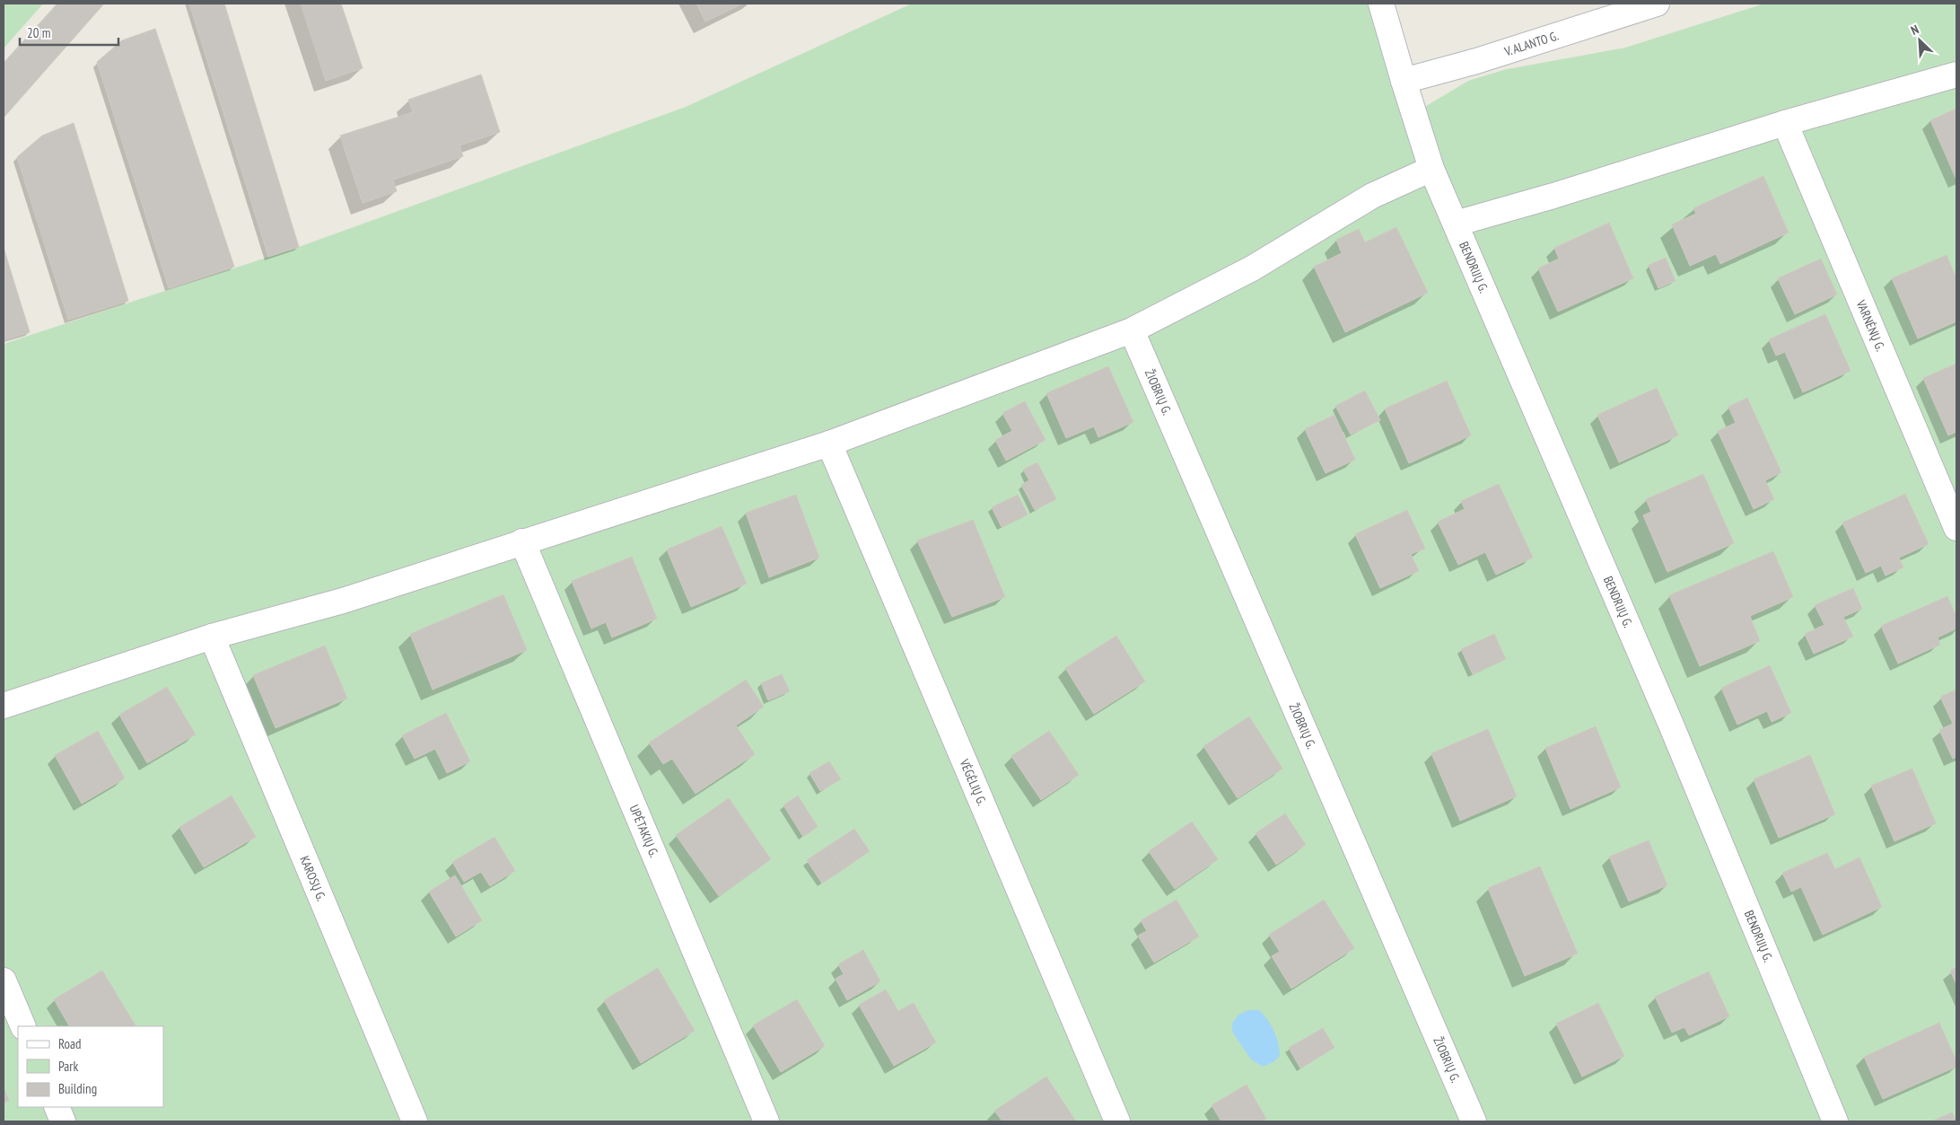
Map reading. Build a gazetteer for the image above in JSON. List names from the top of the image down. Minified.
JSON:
{"streets":{"street":["V. ALANTO G.","BENDRIJŲ G.","VARNĖNŲ G.","ŽIOBRIŲ G.","VĖGĖLIŲ G.","UPĖTAKIŲ G.","KAROSŲ G."]},"crossings":[["V. ALANTO G.","BENDRIJŲ G."]],"legend":["Road","Park","Building"],"scale_bar":"20 m","north":"top left"}
